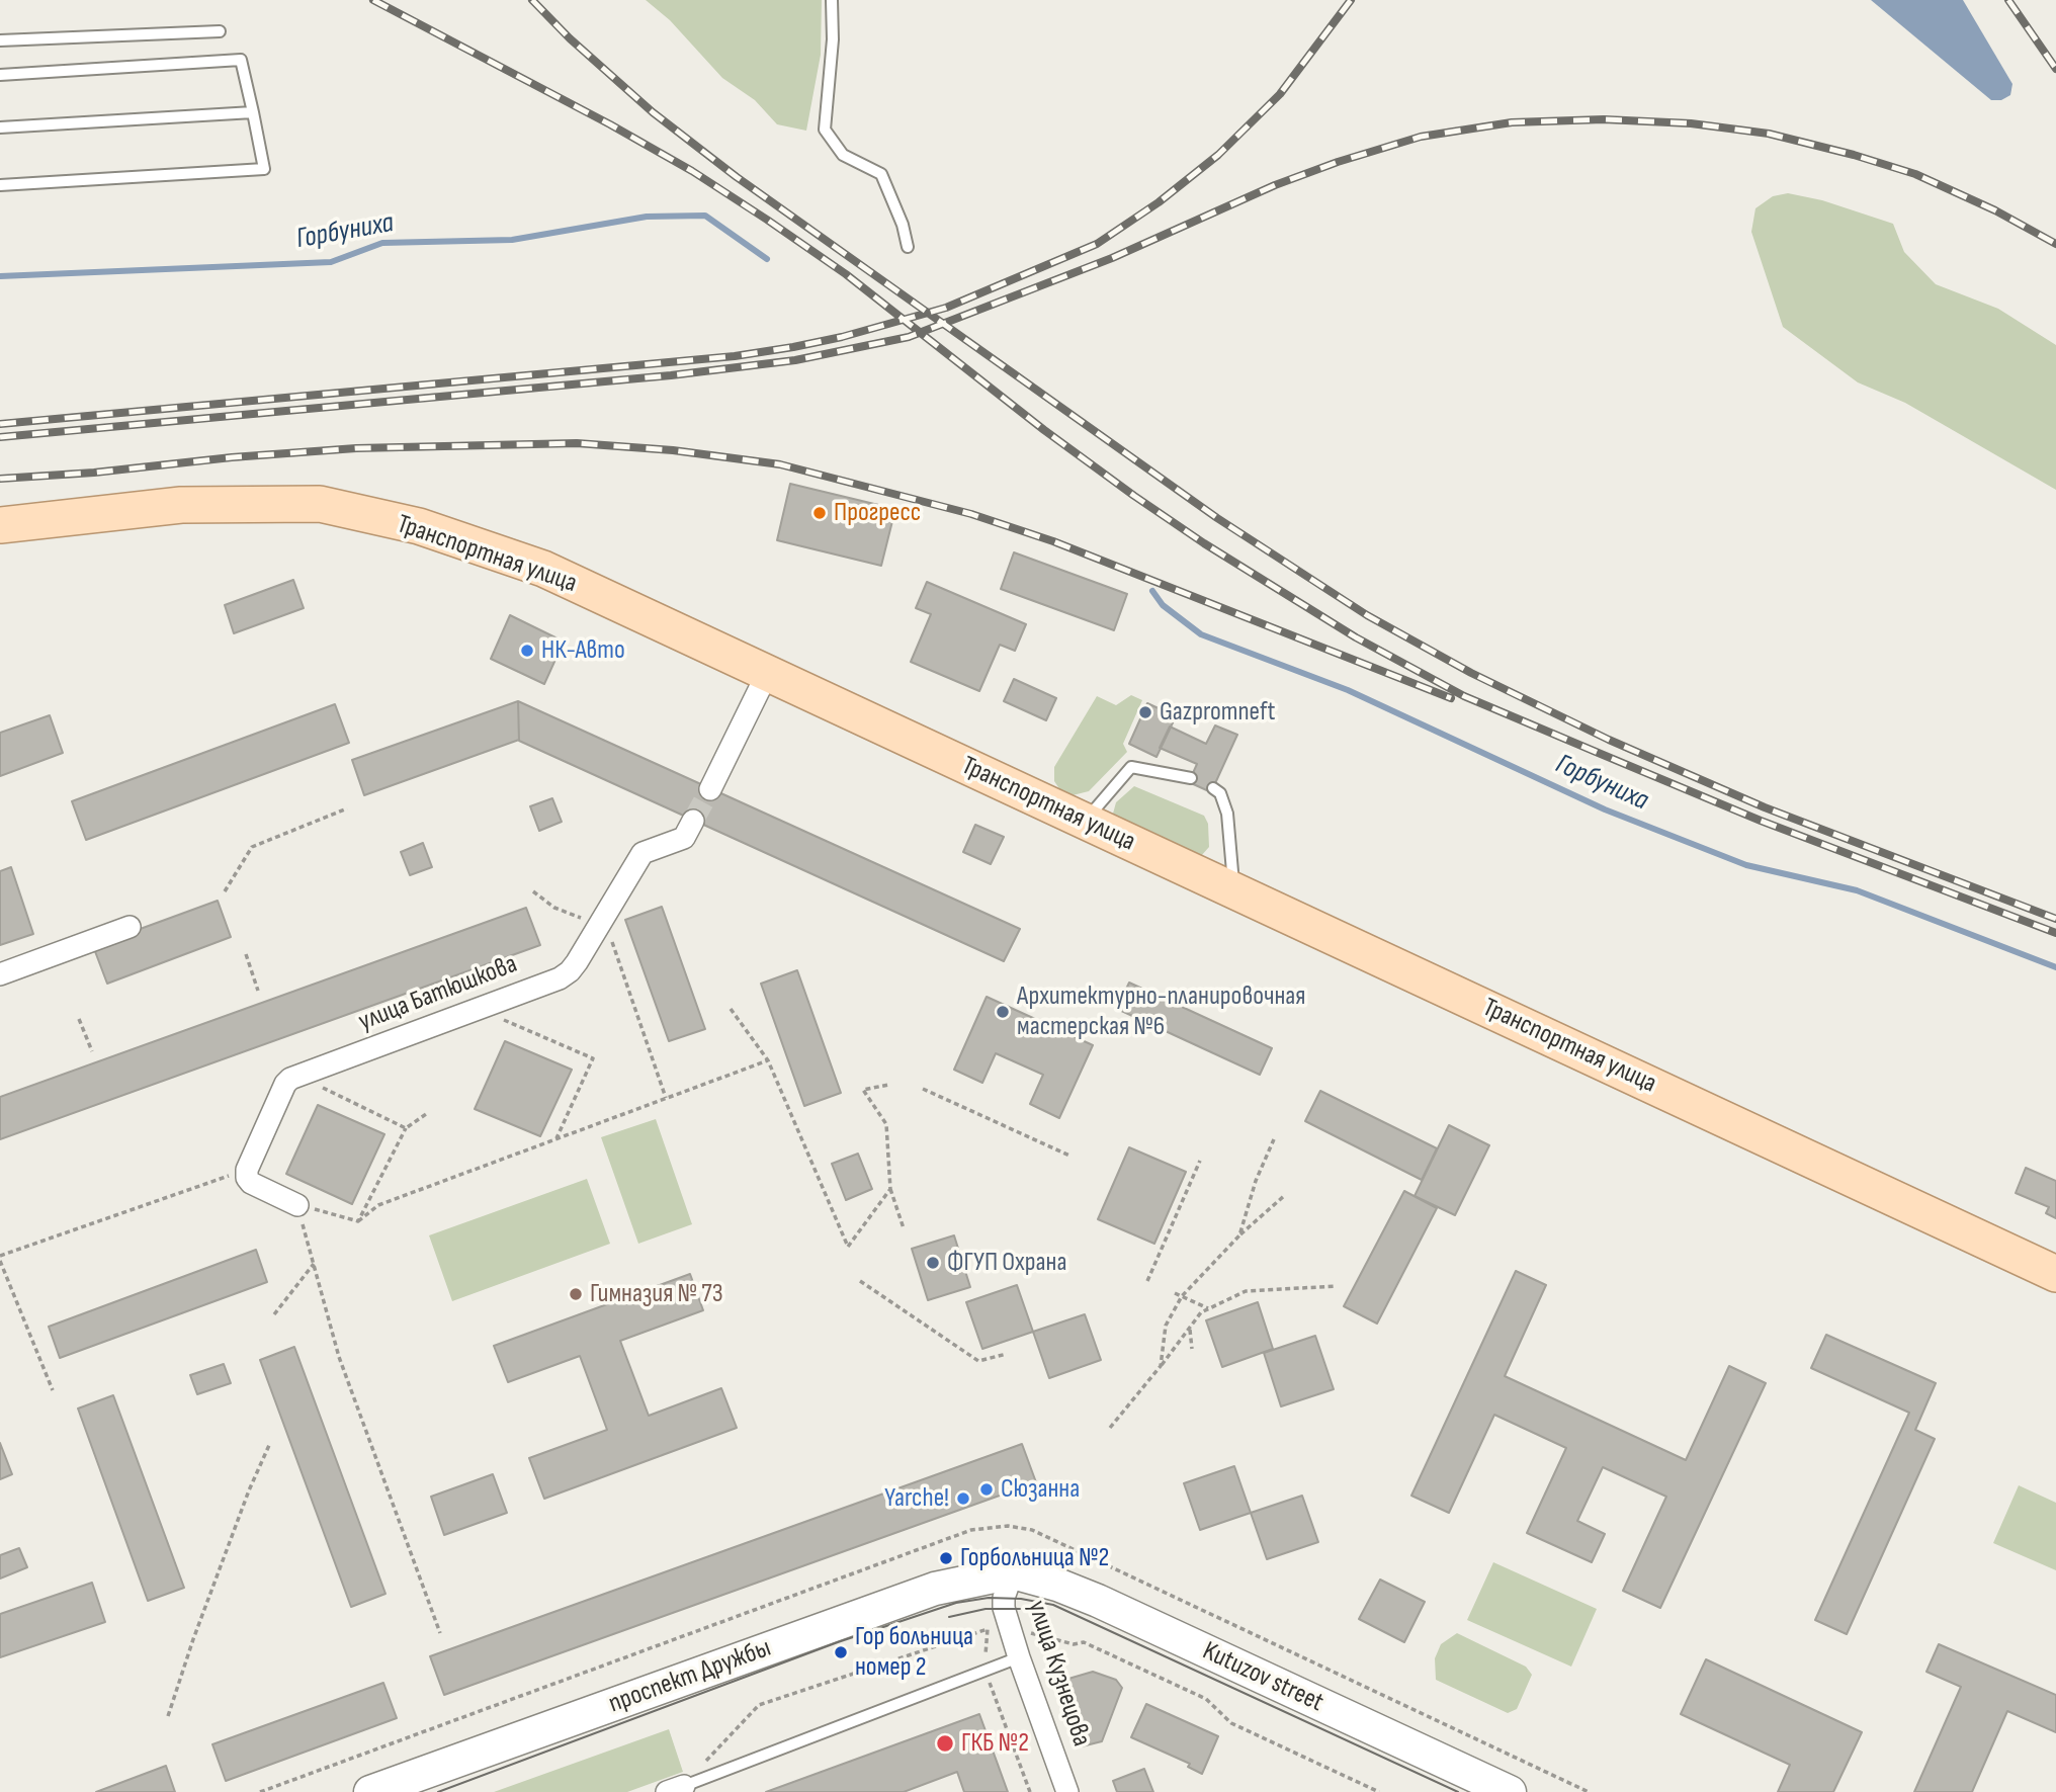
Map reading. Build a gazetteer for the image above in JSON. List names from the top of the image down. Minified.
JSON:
{"streets":{"main road":["Транспортная улица","проспект Дружбы","Kutuzov street"],"street":["улица Батюшкова","улица Кузнецова"]},"crossings":[["улица Кузнецова","проспект Дружбы"],["улица Кузнецова","Kutuzov street"],["проспект Дружбы","Kutuzov street"]],"water":["Горбуниха"],"places":["Прогресс","НК-Авто","Gazpromneft","Архитектурно-планировочная мастерская №6","ФГУП Охрана","Гимназия № 73","Сюзанна","Yarche!","Горбольница №2","Гор больница номер 2","ГКБ №2"]}
